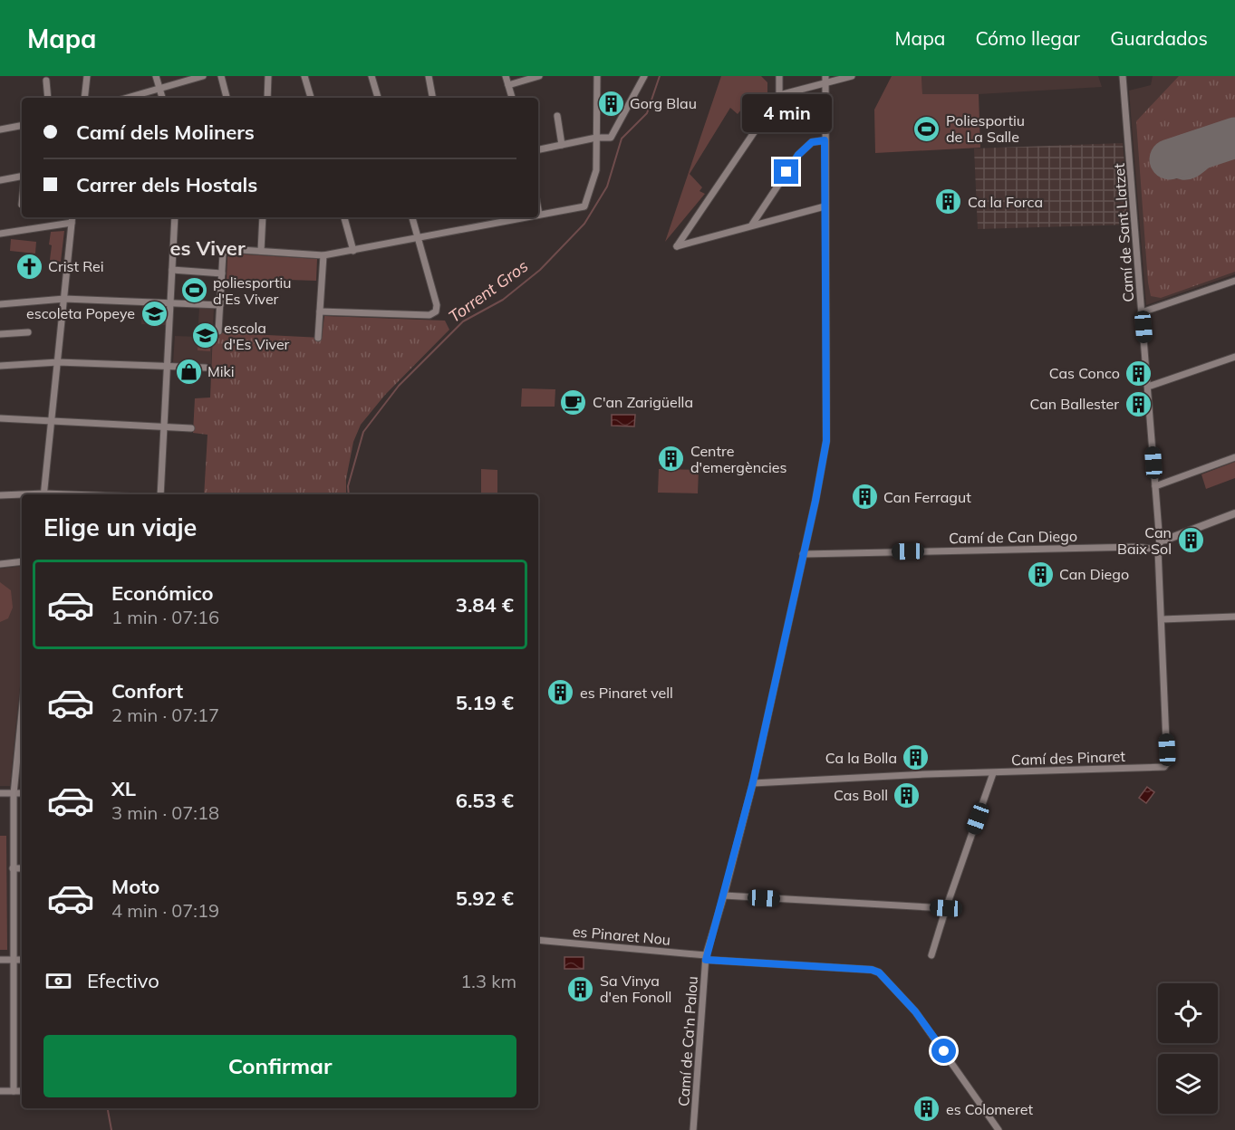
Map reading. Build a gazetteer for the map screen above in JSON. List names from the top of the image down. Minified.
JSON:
{"streets":{"street":["Camí de Sant Llatzet","Camí de Can Diego","Camí des Pinaret","es Pinaret Nou","Camí de Ca'n Palou"]},"crossings":[["Camí de Sant Llatzet","Camí de Can Diego"],["Camí de Sant Llatzet","Camí des Pinaret"],["Camí de Can Diego","Camí des Pinaret"],["Camí de Can Diego","Camí de Ca'n Palou"],["Camí des Pinaret","Camí de Ca'n Palou"],["es Pinaret Nou","Camí de Ca'n Palou"]],"districts":["es Viver"],"water":["Torrent Gros"],"places":{"building":["Gorg Blau","Ca la Forca","Cas Conco","Can Ballester","Centre d'emergències","Can Ferragut","Can Baix Sol","Can Diego","es Pinaret vell","Ca la Bolla","Cas Boll","Sa Vinya d'en Fonoll","es Colomeret"],"sports":["Poliesportiu de La Salle","poliesportiu d'Es Viver"],"church":["Crist Rei"],"school or university":["escoleta Popeye","escola d'Es Viver"],"shop":["Miki"],"cafe":["C'an Zarigüella"]},"page":{"header":"Mapa","nav":["Mapa","Cómo llegar","Guardados"],"bubble":"4 min","banner":["Camí dels Moliners","Carrer dels Hostals"],"heading":"Elige un viaje","list":[{"name":"Económico","note":"1 min · 07:16","value":"3.84 €"},{"name":"Confort","note":"2 min · 07:17","value":"5.19 €"},{"name":"XL","note":"3 min · 07:18","value":"6.53 €"},{"name":"Moto","note":"4 min · 07:19","value":"5.92 €"}],"pay":["Efectivo","1.3 km"],"buttons":"Confirmar"}}
